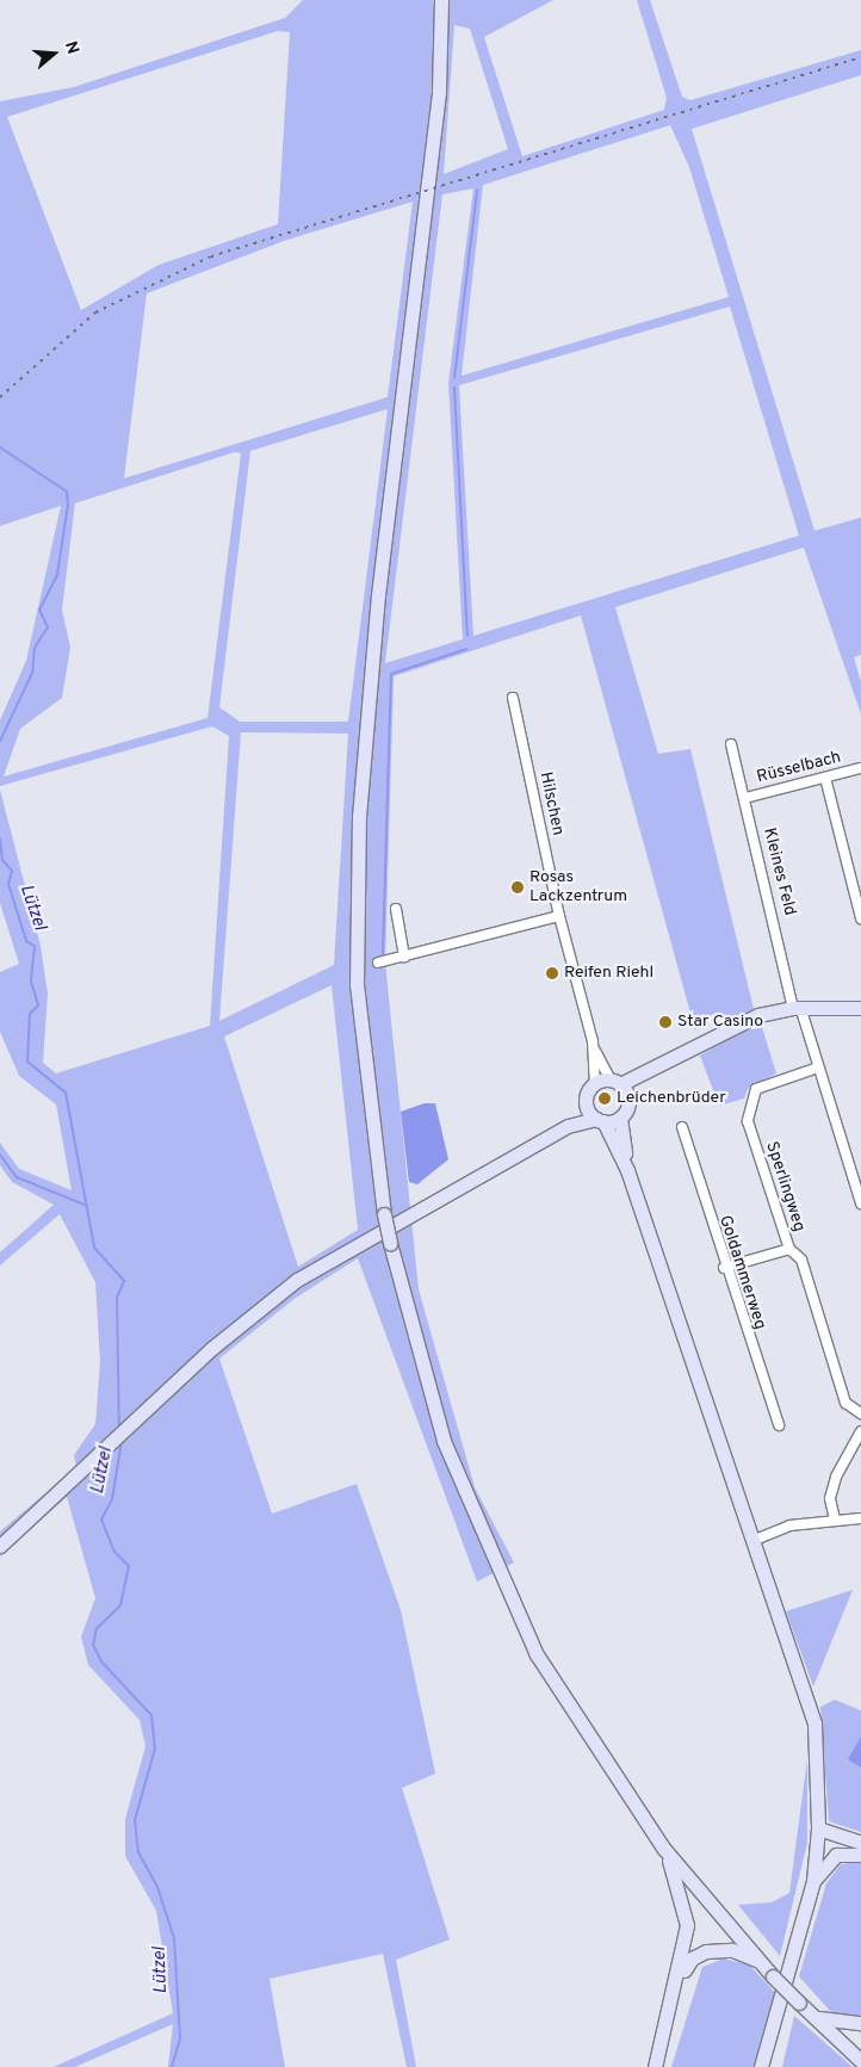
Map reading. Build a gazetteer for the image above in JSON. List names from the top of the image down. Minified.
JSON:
{"streets":{"street":["Rüsselbach","Hilschen","Kleines Feld","Sperlingweg","Goldammerweg"]},"crossings":[["Rüsselbach","Kleines Feld"],["Kleines Feld","Sperlingweg"]],"water":["Lützel"],"places":["Rosas Lackzentrum","Reifen Riehl","Star Casino","Leichenbrüder"],"north":"right"}
